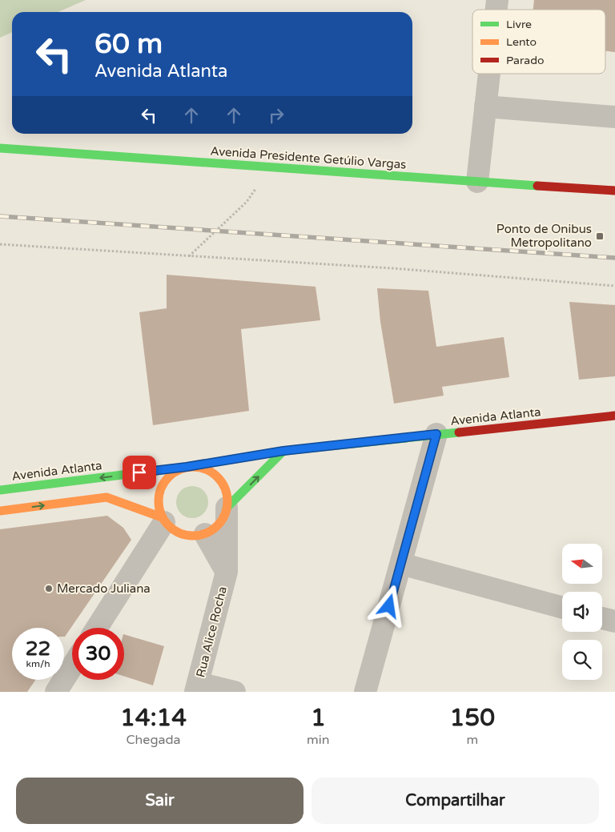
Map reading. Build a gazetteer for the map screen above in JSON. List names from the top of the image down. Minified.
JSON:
{"streets":{"street":["Avenida Presidente Getúlio Vargas","Avenida Atlanta","Rua Alice Rocha"]},"crossings":[["Avenida Atlanta","Rua Alice Rocha"]],"places":{"transit":["Ponto de Onibus Metropolitano"],"other":["Mercado Juliana"]},"legend":["Livre","Lento","Parado"],"north":"left","page":{"turn":["60 m","Avenida Atlanta"],"speed":"22 km/h","limit":"30","eta":["14:14","Chegada","1","min","150","m"],"buttons":["Sair","Compartilhar"]}}
